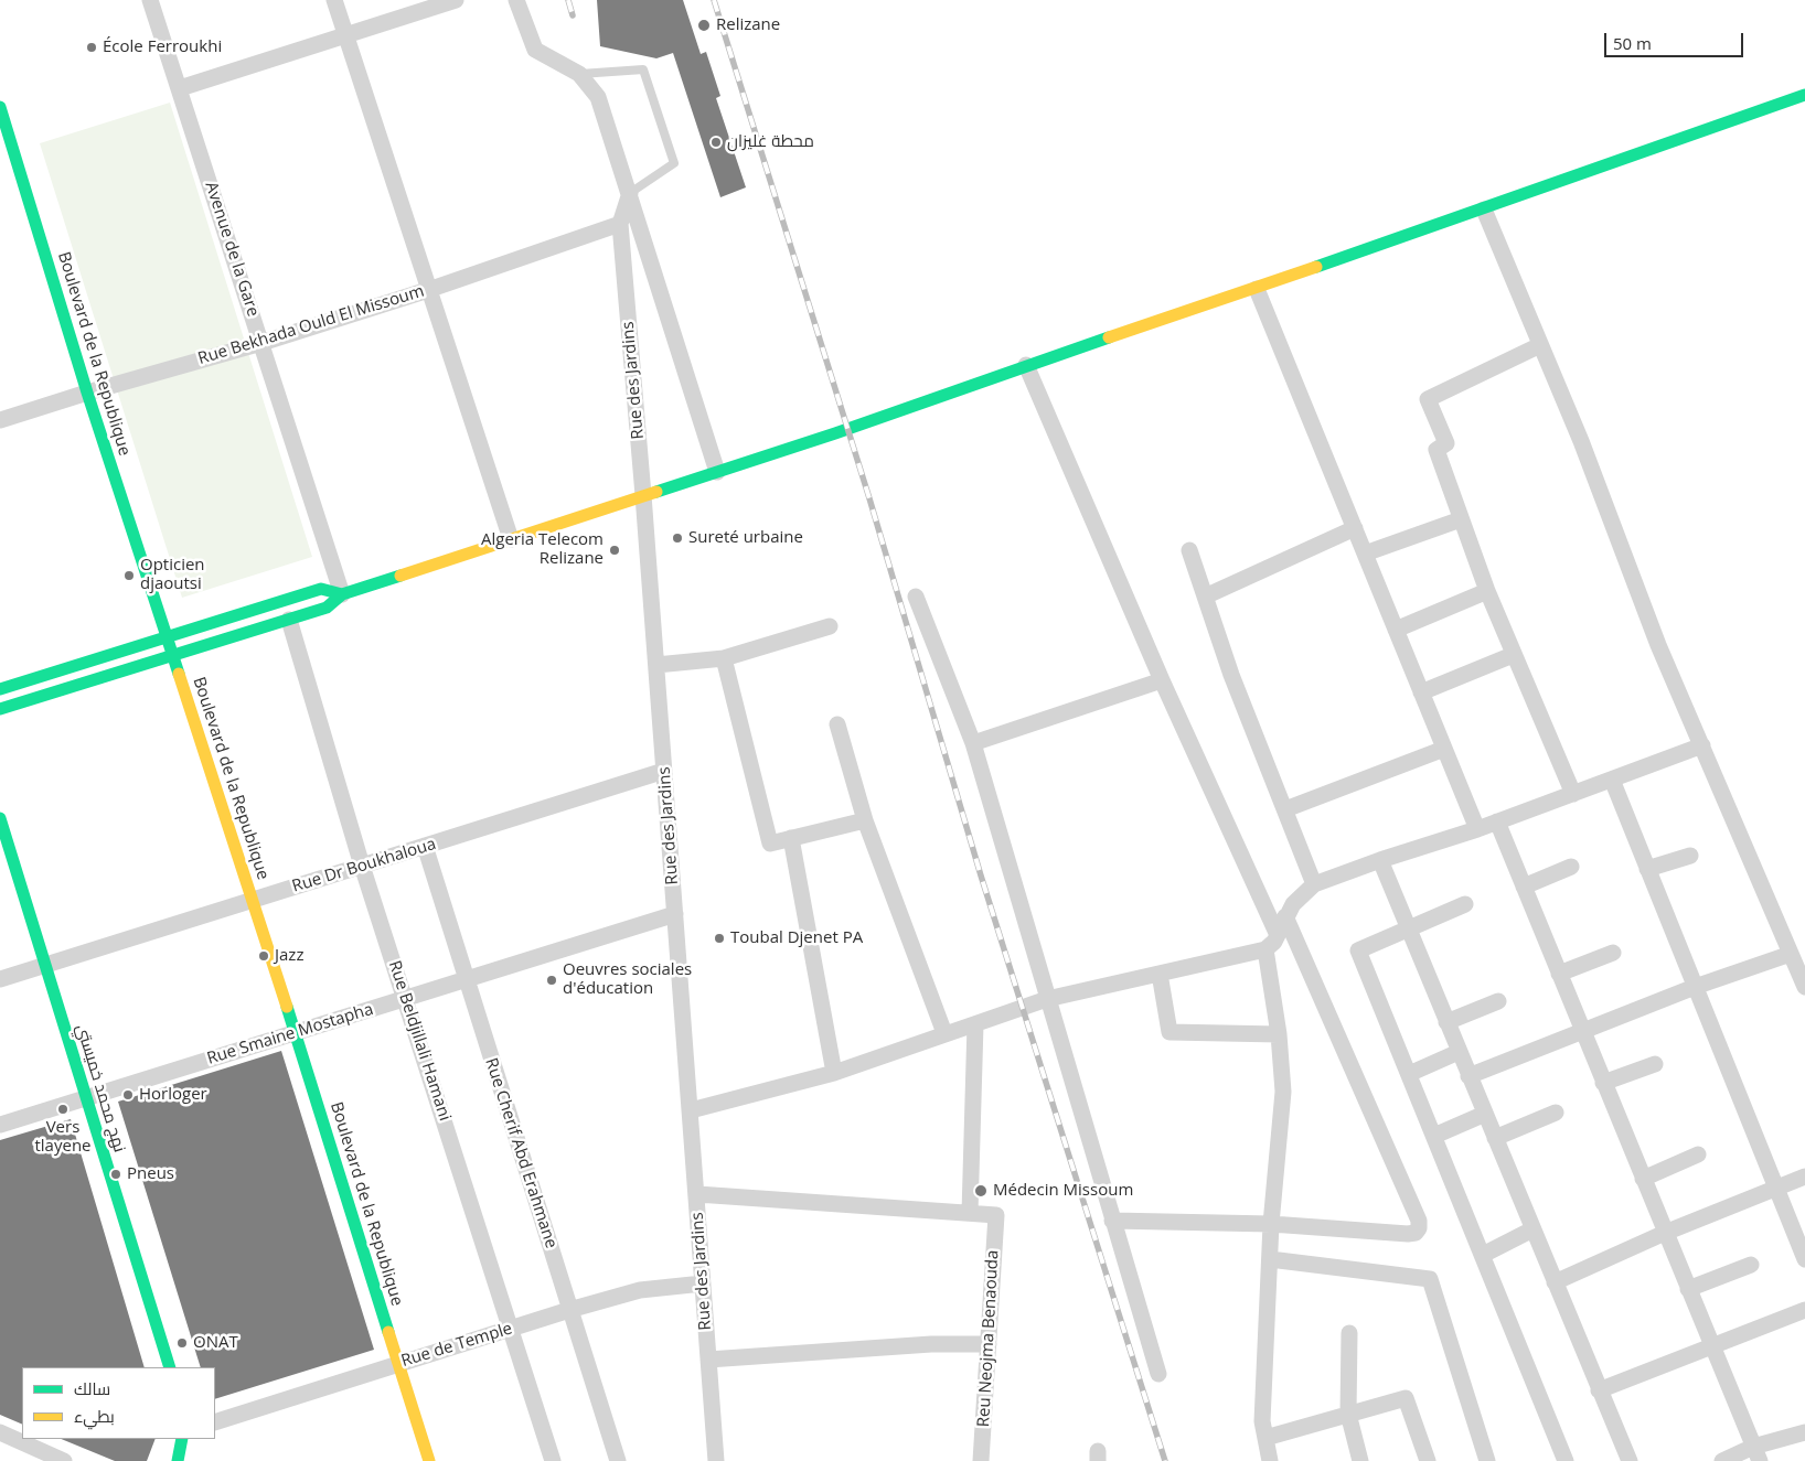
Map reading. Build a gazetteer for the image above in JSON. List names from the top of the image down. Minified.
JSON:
{"streets":{"street":["Avenue de la Gare","Rue Bekhada Ould El Missoum","Boulevard de la Republique","Rue des Jardins","Rue Dr Boukhaloua","Rue Smaine Mostapha","Rue Beldjillali Hamani","نهج محمد خميستي","Rue Cherif Abd Erahmane","Reu Neojma Benaouda","Rue de Temple"]},"crossings":[["Avenue de la Gare","Rue Bekhada Ould El Missoum"],["Rue Bekhada Ould El Missoum","Boulevard de la Republique"],["Rue Bekhada Ould El Missoum","Rue des Jardins"],["Boulevard de la Republique","Rue Dr Boukhaloua"],["Boulevard de la Republique","Rue Smaine Mostapha"],["Boulevard de la Republique","Rue de Temple"],["Rue des Jardins","Rue Dr Boukhaloua"],["Rue des Jardins","Rue Smaine Mostapha"],["Rue des Jardins","Rue de Temple"],["Rue Dr Boukhaloua","Rue Beldjillali Hamani"],["Rue Dr Boukhaloua","نهج محمد خميستي"],["Rue Dr Boukhaloua","Rue Cherif Abd Erahmane"],["Rue Smaine Mostapha","Rue Beldjillali Hamani"],["Rue Smaine Mostapha","نهج محمد خميستي"],["Rue Smaine Mostapha","Rue Cherif Abd Erahmane"],["Rue Beldjillali Hamani","Rue de Temple"],["Rue Cherif Abd Erahmane","Rue de Temple"]],"places":["Relizane","École Ferroukhi","محطة غليزان","Sureté urbaine","Algeria Telecom Relizane","Opticien djaoutsi","Toubal Djenet PA","Jazz","Oeuvres sociales d'éducation","Horloger","Vers tlayene","Pneus","Médecin Missoum","ONAT"],"legend":["سالك","بطيء"],"scale_bar":"50 m"}
